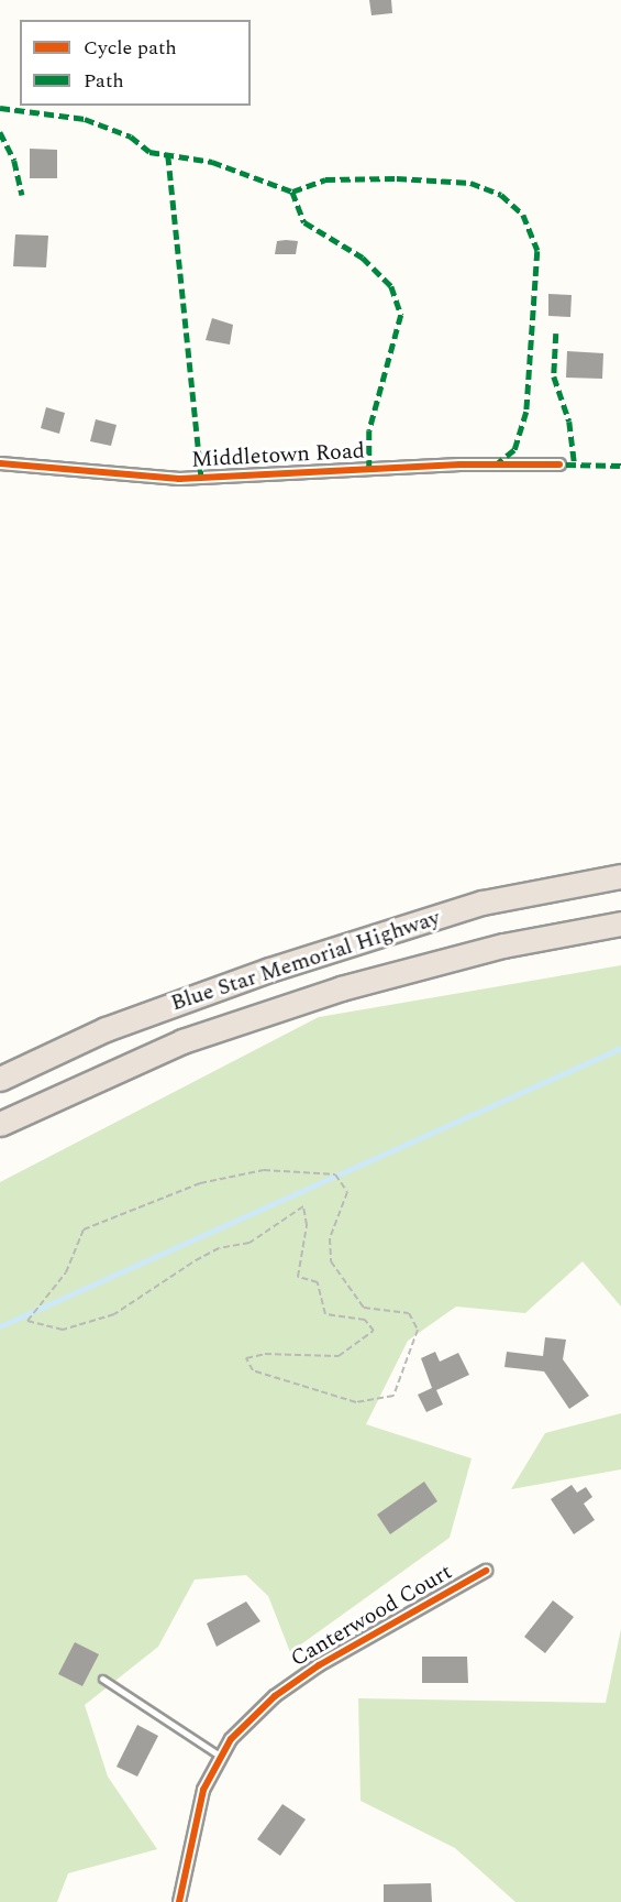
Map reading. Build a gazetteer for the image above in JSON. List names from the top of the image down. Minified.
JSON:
{"streets":{"highway":["Blue Star Memorial Highway"],"street":["Middletown Road","Canterwood Court"]},"legend":["Cycle path","Path"]}
